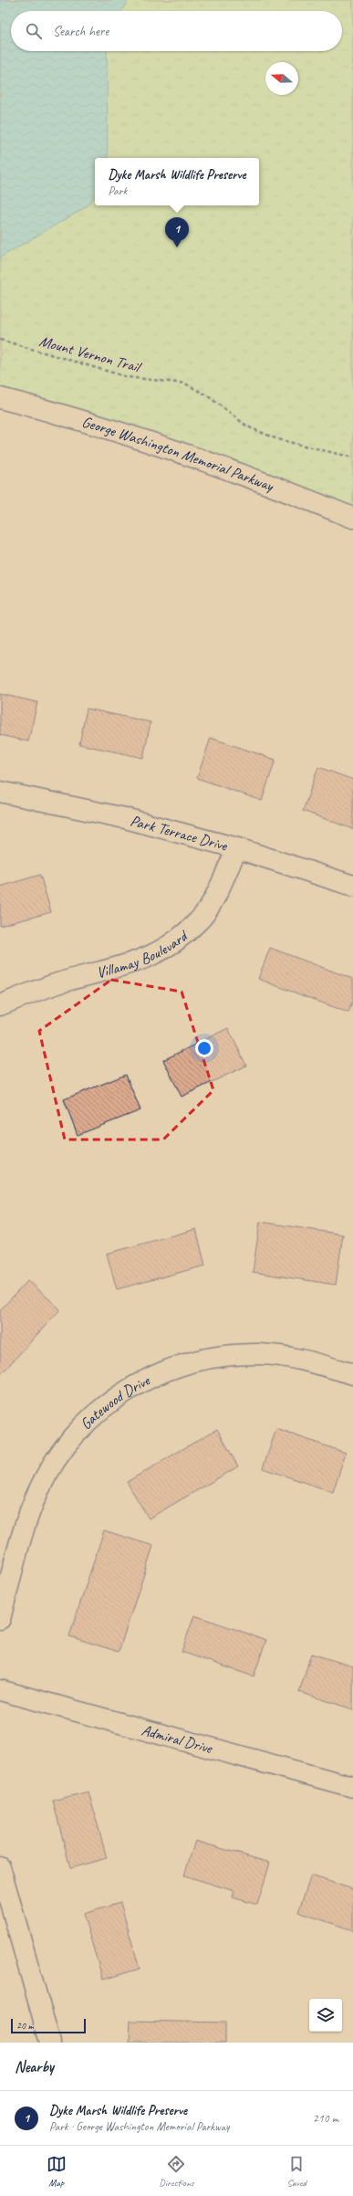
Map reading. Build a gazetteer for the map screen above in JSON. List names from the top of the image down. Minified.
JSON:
{"streets":{"street":["George Washington Memorial Parkway","Park Terrace Drive","Villamay Boulevard","Gatewood Drive","Admiral Drive"],"path":["Mount Vernon Trail"]},"crossings":[["Park Terrace Drive","Villamay Boulevard"]],"scale_bar":"20 m","north":"left","page":{"search":"Search here","popup":["Dyke Marsh Wildlife Preserve","Park"],"pins":"1","scale":"20 m","heading":"Nearby","list":[{"mark":"1","name":"Dyke Marsh Wildlife Preserve","note":"Park · George Washington Memorial Parkway","value":"210 m"}],"nav":["Map","Directions","Saved"]}}
